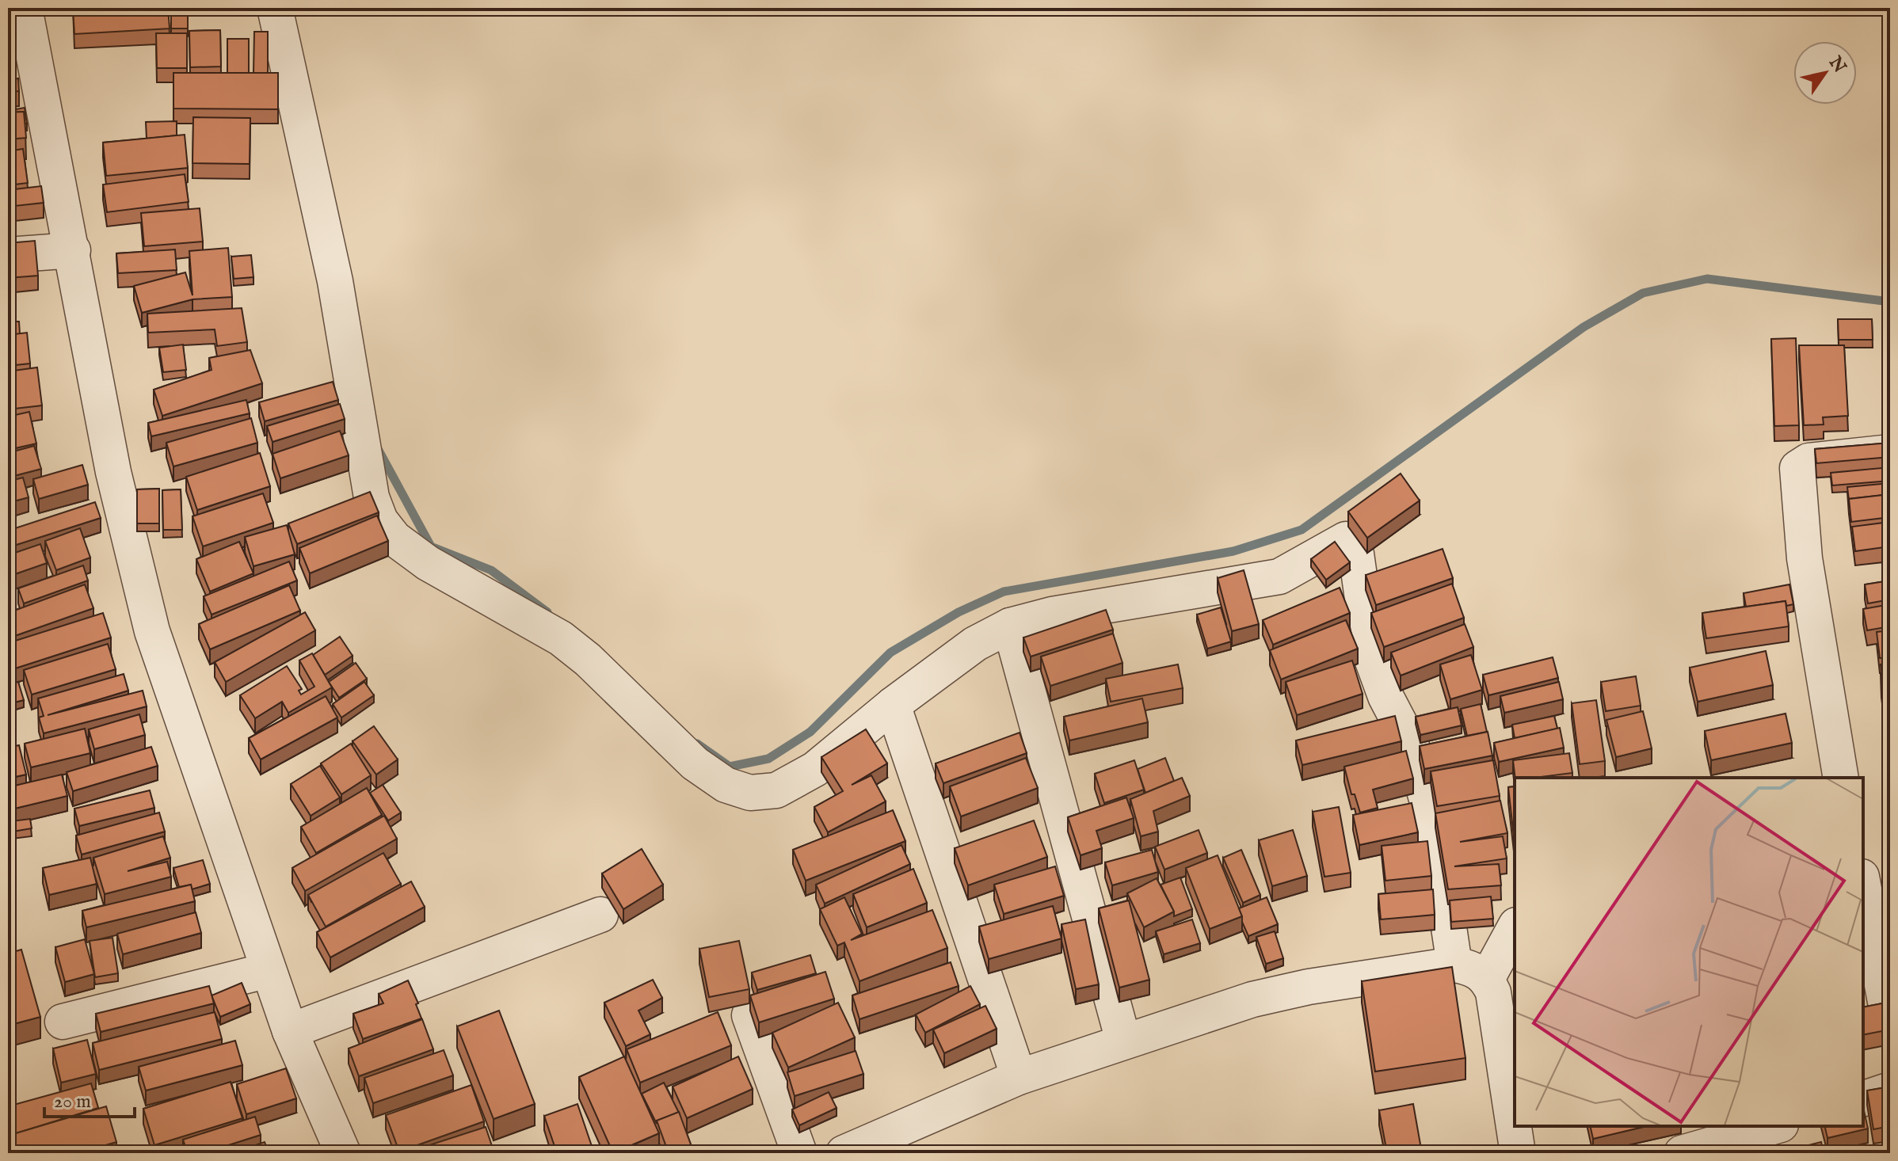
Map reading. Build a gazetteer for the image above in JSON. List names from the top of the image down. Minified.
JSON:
{"scale_bar":"20 m","north":"top right"}
